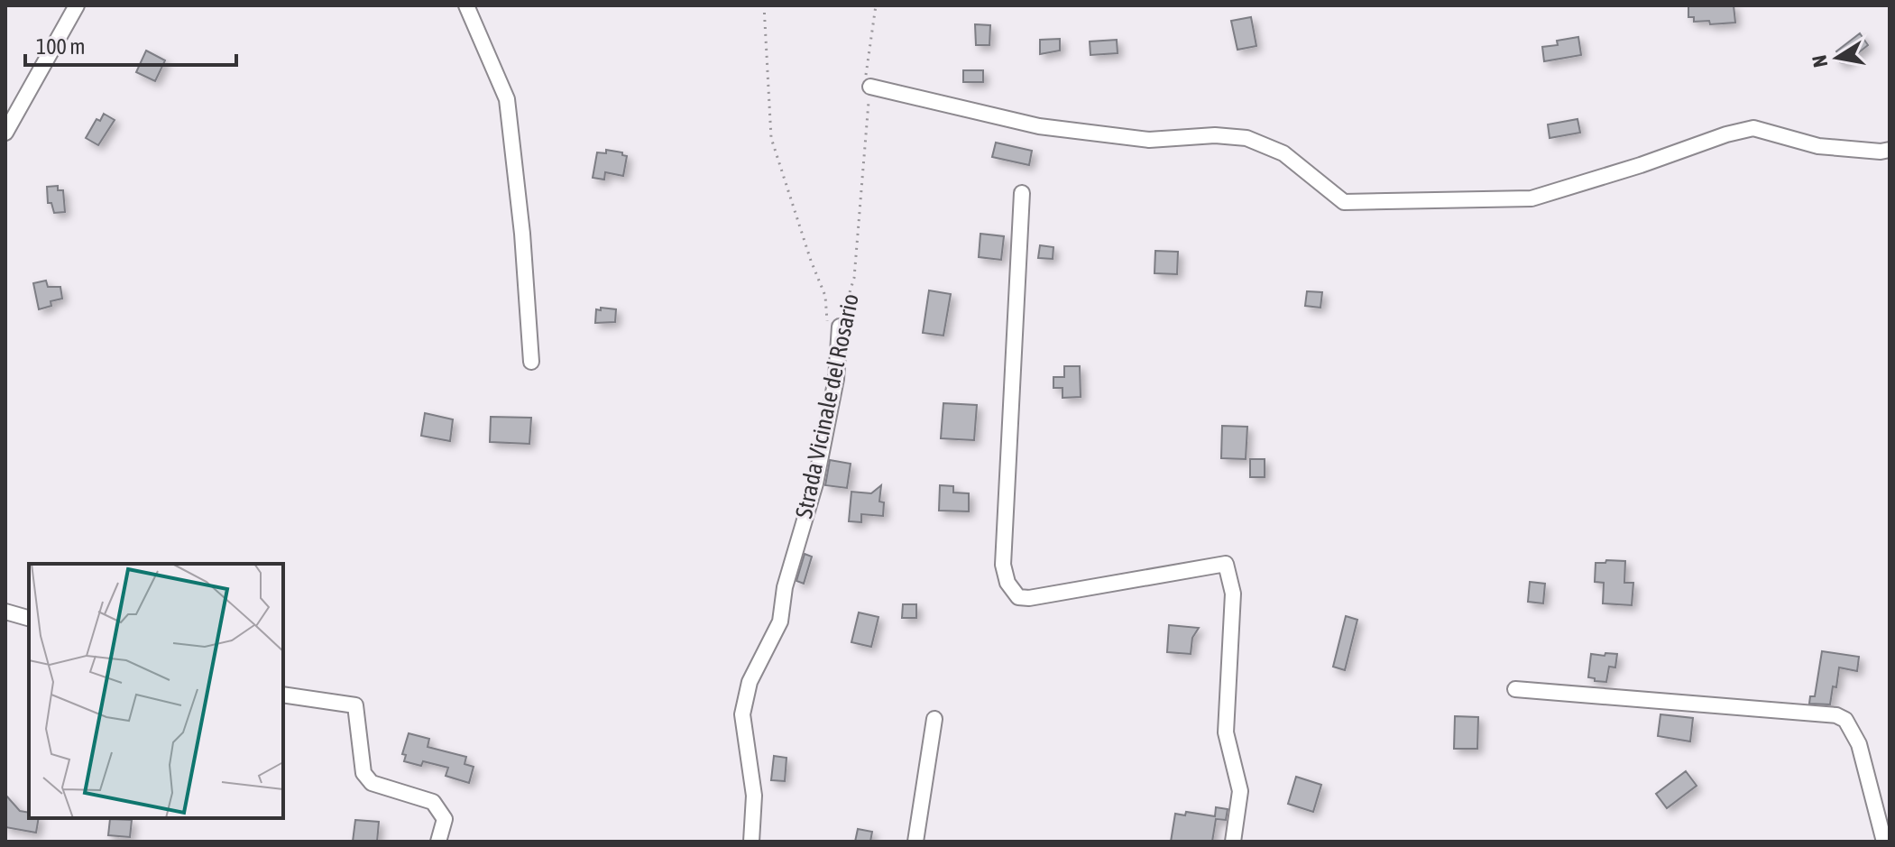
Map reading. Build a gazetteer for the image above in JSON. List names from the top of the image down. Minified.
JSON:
{"streets":{"street":["Strada Vicinale del Rosario"]},"scale_bar":"100 m","north":"left"}
